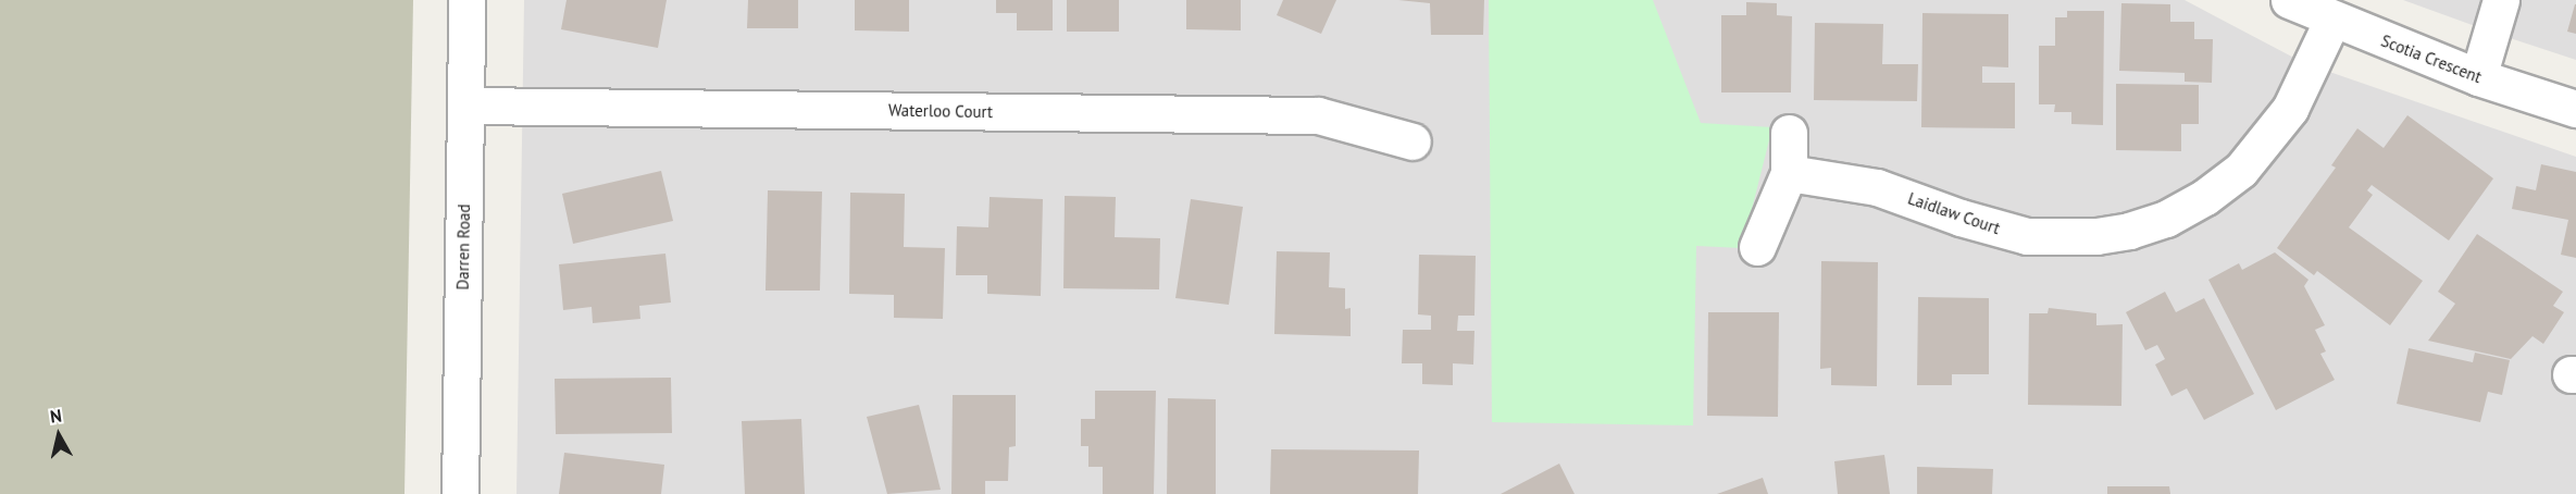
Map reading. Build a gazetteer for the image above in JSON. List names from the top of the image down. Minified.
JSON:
{"streets":{"street":["Scotia Crescent","Waterloo Court","Laidlaw Court","Darren Road"]},"crossings":[["Scotia Crescent","Laidlaw Court"],["Waterloo Court","Darren Road"]],"north":"top"}
